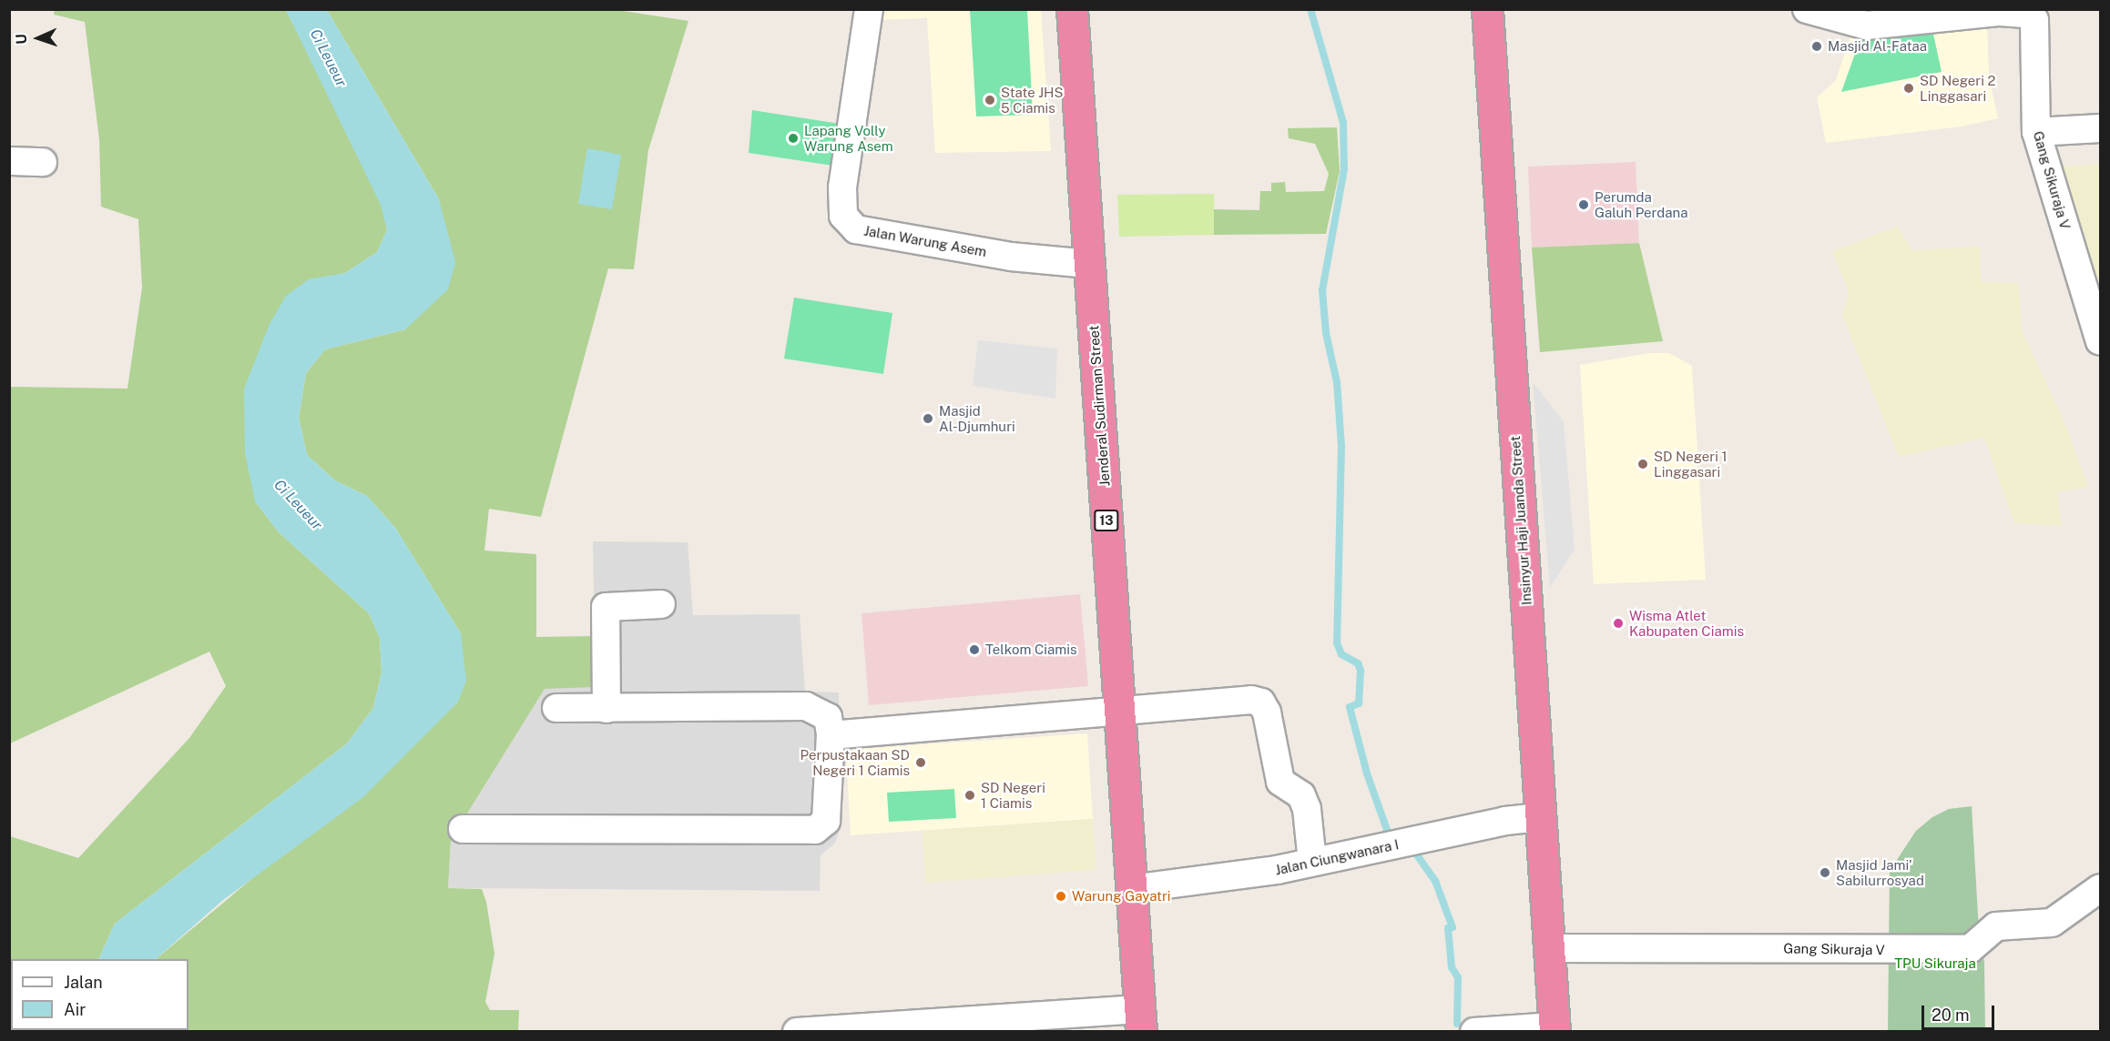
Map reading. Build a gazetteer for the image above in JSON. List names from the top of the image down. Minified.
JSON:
{"streets":{"highway":["Jenderal Sudirman Street","13","Insinyur Haji Juanda Street"],"street":["Gang Sikuraja V","Jalan Warung Asem","Jalan Ciungwanara I"]},"crossings":[["Gang Sikuraja V","Insinyur Haji Juanda Street"],["Jalan Warung Asem","Jenderal Sudirman Street"],["Jenderal Sudirman Street","Jalan Ciungwanara I"],["Insinyur Haji Juanda Street","Jalan Ciungwanara I"]],"water":["Ci Leueur"],"parks":["TPU Sikuraja"],"places":["Masjid Al-Fataa","SD Negeri 2 Linggasari","State JHS 5 Ciamis","Lapang Volly Warung Asem","Perumda Galuh Perdana","Masjid Al-Djumhuri","SD Negeri 1 Linggasari","Wisma Atlet Kabupaten Ciamis","Telkom Ciamis","Perpustakaan SD Negeri 1 Ciamis","SD Negeri 1 Ciamis","Masjid Jami' Sabilurrosyad","Warung Gayatri"],"legend":["Jalan","Air"],"scale_bar":"20 m","north":"left"}
